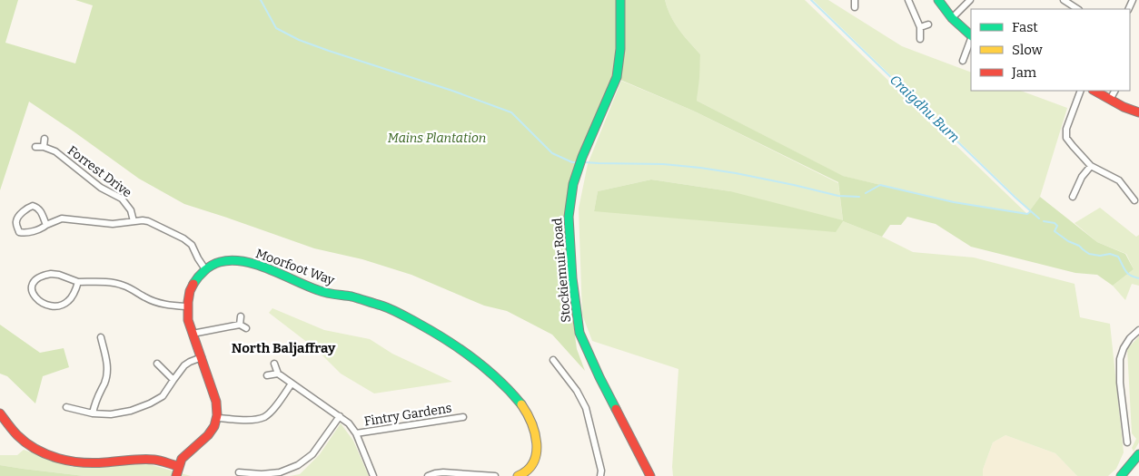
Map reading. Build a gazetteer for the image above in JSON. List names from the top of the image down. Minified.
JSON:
{"streets":{"street":["Forrest Drive","Moorfoot Way","Stockiemuir Road","Fintry Gardens"]},"districts":["North Baljaffray"],"water":["Craigdhu Burn"],"parks":["Mains Plantation"],"legend":["Fast","Slow","Jam"]}
